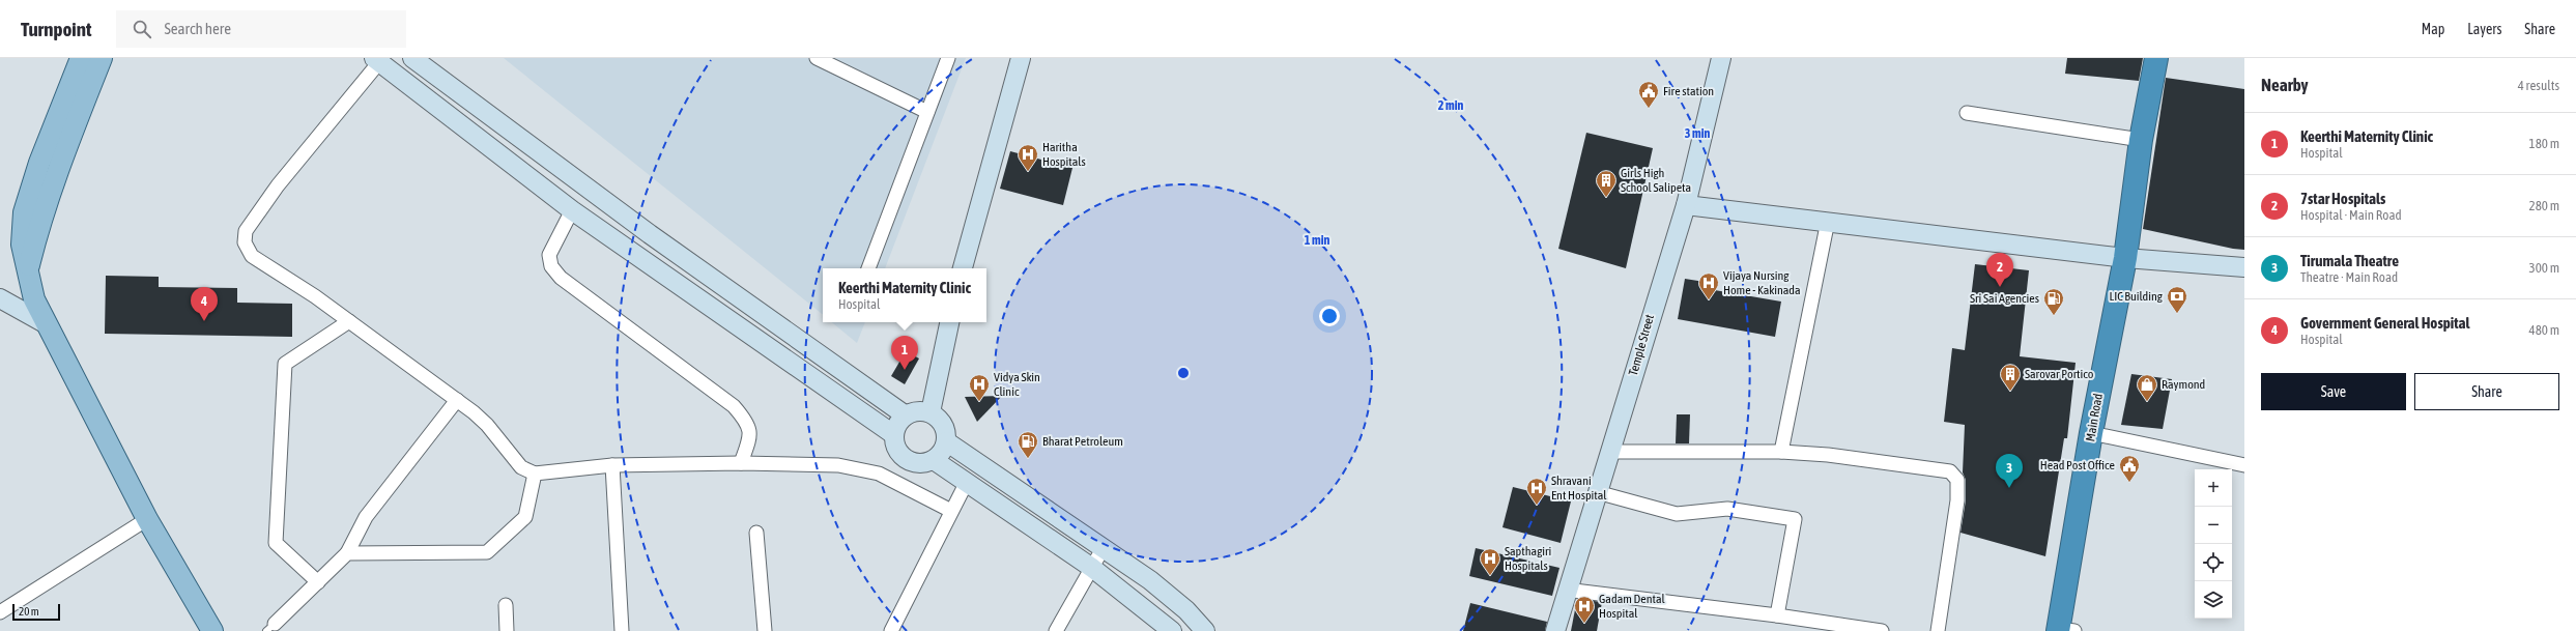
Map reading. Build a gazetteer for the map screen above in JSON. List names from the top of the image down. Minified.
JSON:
{"streets":{"highway":["Main Road"],"street":["Temple Street"]},"places":{"public building":["Fire station","Head Post Office"],"hospital":["Haritha Hospitals","Vijaya Nursing Home - Kakinada","Vidya Skin Clinic","Shravani Ent Hospital","Sapthagiri Hospitals","Gadam Dental Hospital"],"building":["Girls High School Salipeta","Sarovar Portico"],"bank":["LIC Building"],"fuel station":["Sri Sai Agencies","Bharat Petroleum"],"shop":["Raymond"]},"scale_bar":"20 m","page":{"header":"Turnpoint","search":"Search here","nav":["Map","Layers","Share"],"heading":["Nearby","4 results"],"list":[{"mark":"1","name":"Keerthi Maternity Clinic","note":"Hospital","value":"180 m"},{"mark":"2","name":"7star Hospitals","note":"Hospital · Main Road","value":"280 m"},{"mark":"3","name":"Tirumala Theatre","note":"Theatre · Main Road","value":"300 m"},{"mark":"4","name":"Government General Hospital","note":"Hospital","value":"480 m"}],"pins":["2","4","1","3"],"popup":["Keerthi Maternity Clinic","Hospital"],"buttons":["Save","Share"],"map_buttons":["+","−"],"scale":"20 m"},"rings":["2 min","3 min","1 min"]}
